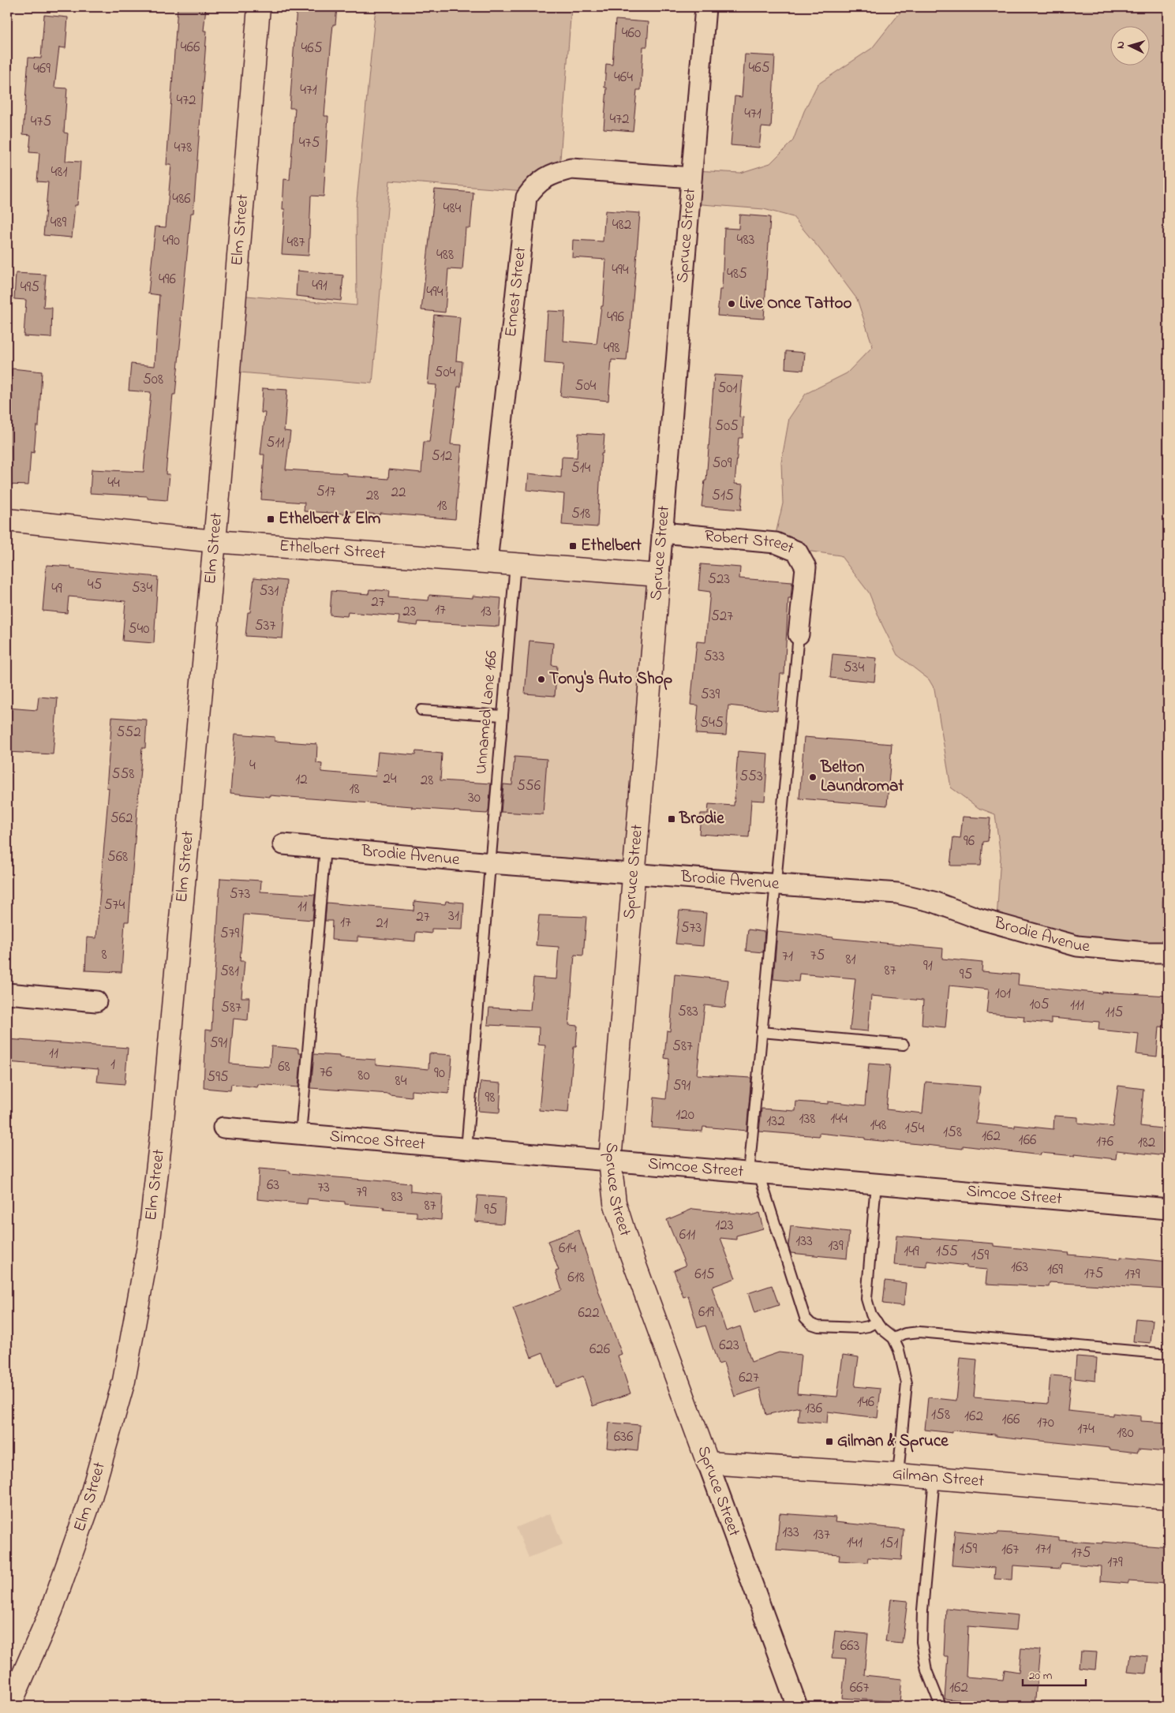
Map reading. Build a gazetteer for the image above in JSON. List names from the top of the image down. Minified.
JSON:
{"streets":{"street":["Elm Street","Spruce Street","Ernest Street","Robert Street","Ethelbert Street","Brodie Avenue","Simcoe Street","Gilman Street"],"lane":["Unnamed Lane 166"]},"crossings":[["Elm Street","Ethelbert Street"],["Spruce Street","Ernest Street"],["Spruce Street","Robert Street"],["Spruce Street","Ethelbert Street"],["Spruce Street","Brodie Avenue"],["Spruce Street","Simcoe Street"],["Spruce Street","Gilman Street"],["Ernest Street","Ethelbert Street"],["Ethelbert Street","Unnamed Lane 166"],["Unnamed Lane 166","Brodie Avenue"],["Unnamed Lane 166","Simcoe Street"]],"places":{"other":["Live Once Tattoo","Tony's Auto Shop","Belton Laundromat"],"transit":["Ethelbert & Elm","Ethelbert","Brodie","Gilman & Spruce"]},"house_numbers":["460","466","465","465","469","464","471","472","471","472","475","475","478","481","486","484","489","482","483","490","487","488","494","485","496","491","495","494","496","498","504","508","504","501","505","511","512","509","514","44","517","22","28","515","18","518","523","45","534","49","531","27","17","23","13","527","537","540","533","534","539","545","552","4","558","553","24","12","28","556","18","30","562","96","568","573","574","11","31","27","17","21","573","579","8","75","71","81","91","87","581","95","101","105","111","587","583","115","591","587","11","1","68","76","90","80","595","84","591","98","120","138","144","132","148","154","158","162","166","176","182","63","73","79","83","87","95","123","611","133","139","614","149","155","159","163","169","175","615","179","618","619","622","623","626","627","146","136","158","162","166","170","174","180","636","133","137","141","151","159","171","167","175","179","663","667","162"],"scale_bar":"20 m","north":"left"}
